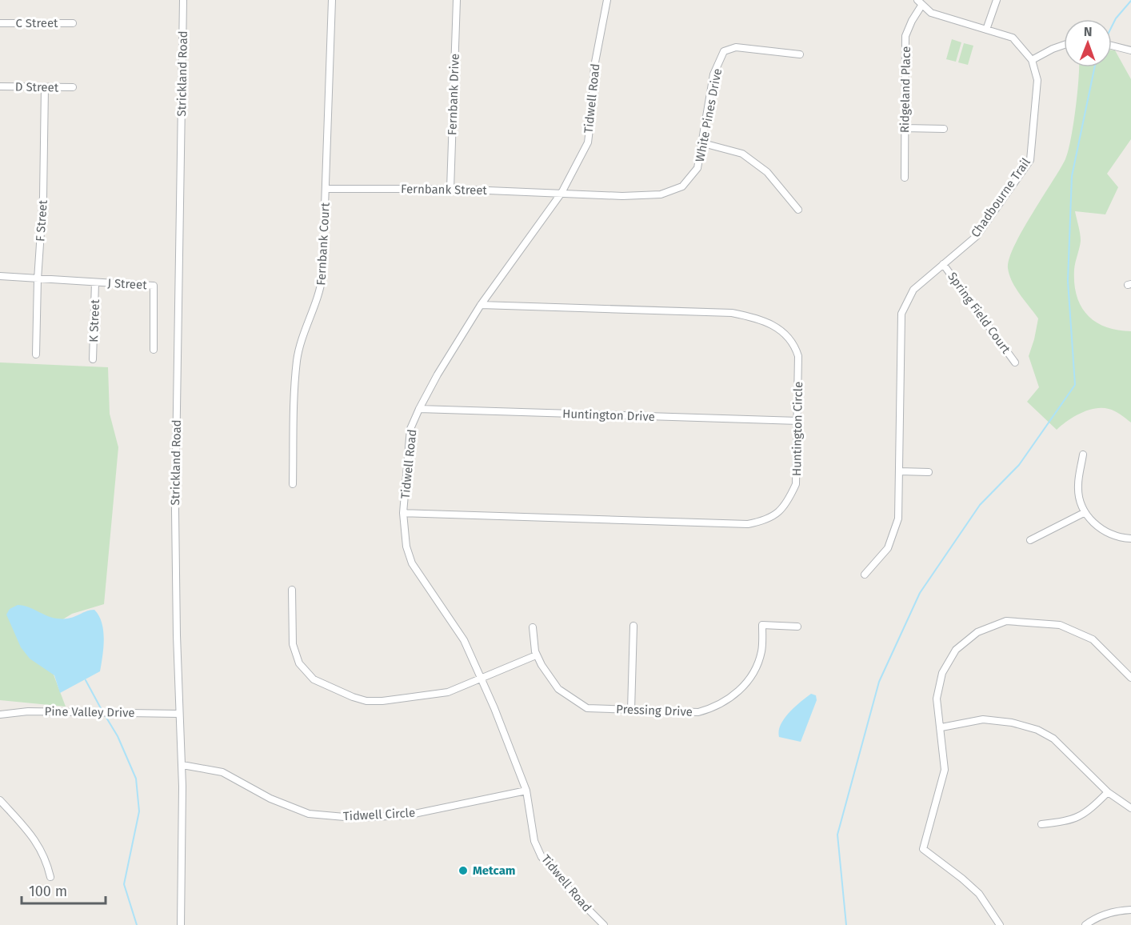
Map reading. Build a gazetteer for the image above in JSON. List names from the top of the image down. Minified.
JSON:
{"streets":{"street":["C Street","Strickland Road","D Street","Ridgeland Place","Fernbank Drive","Tidwell Road","White Pines Drive","Fernbank Street","Chadbourne Trail","F Street","Fernbank Court","J Street","Spring Field Court","K Street","Huntington Drive","Huntington Circle","Pressing Drive","Pine Valley Drive","Tidwell Circle"]},"crossings":[["Strickland Road","Pine Valley Drive"],["Strickland Road","Tidwell Circle"],["D Street","F Street"],["Ridgeland Place","Chadbourne Trail"],["Fernbank Drive","Fernbank Street"],["Tidwell Road","White Pines Drive"],["Tidwell Road","Fernbank Street"],["Tidwell Road","Huntington Drive"],["Tidwell Road","Huntington Circle"],["Tidwell Road","Tidwell Circle"],["White Pines Drive","Fernbank Street"],["Fernbank Street","Fernbank Court"],["Chadbourne Trail","Spring Field Court"],["F Street","J Street"],["J Street","K Street"],["Huntington Drive","Huntington Circle"]],"places":["Metcam"],"scale_bar":"100 m","north":"top"}
